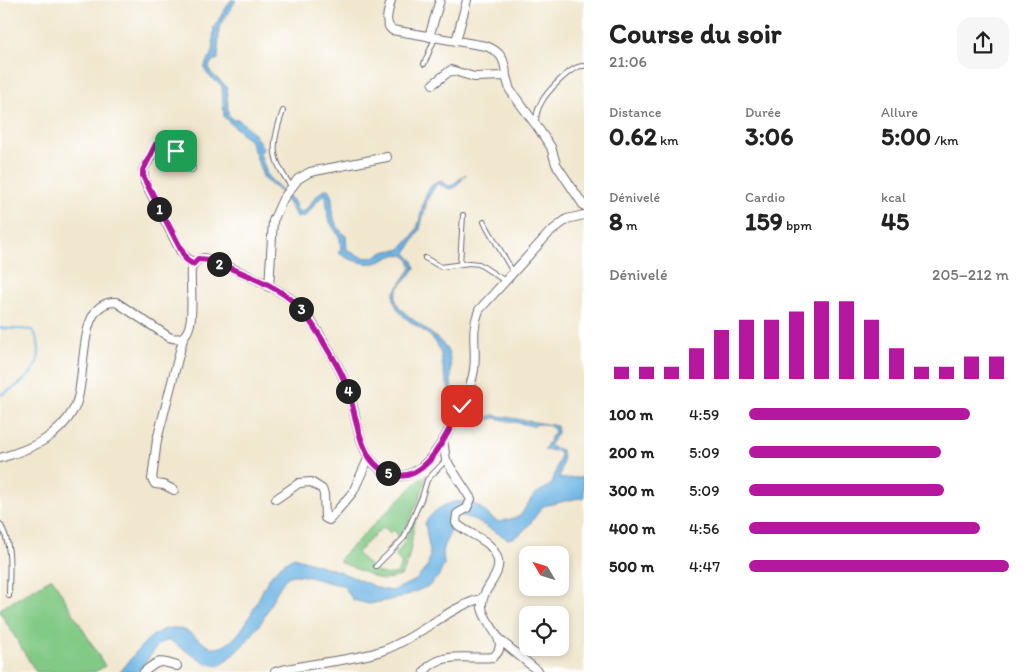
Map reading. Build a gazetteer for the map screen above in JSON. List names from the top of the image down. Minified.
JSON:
{"north":"top left","page":{"heading":["Course du soir","21:06"],"stats":[["Distance","0.62 km"],["Durée","3:06"],["Allure","5:00 /km"],["Dénivelé","8 m"],["Cardio","159 bpm"],["kcal","45"]],"pins":["1","2","3","4","5"],"chart":["Dénivelé","205–212 m"],"list":[{"name":"100 m","note":"4:59"},{"name":"200 m","note":"5:09"},{"name":"300 m","note":"5:09"},{"name":"400 m","note":"4:56"},{"name":"500 m","note":"4:47"}]}}
